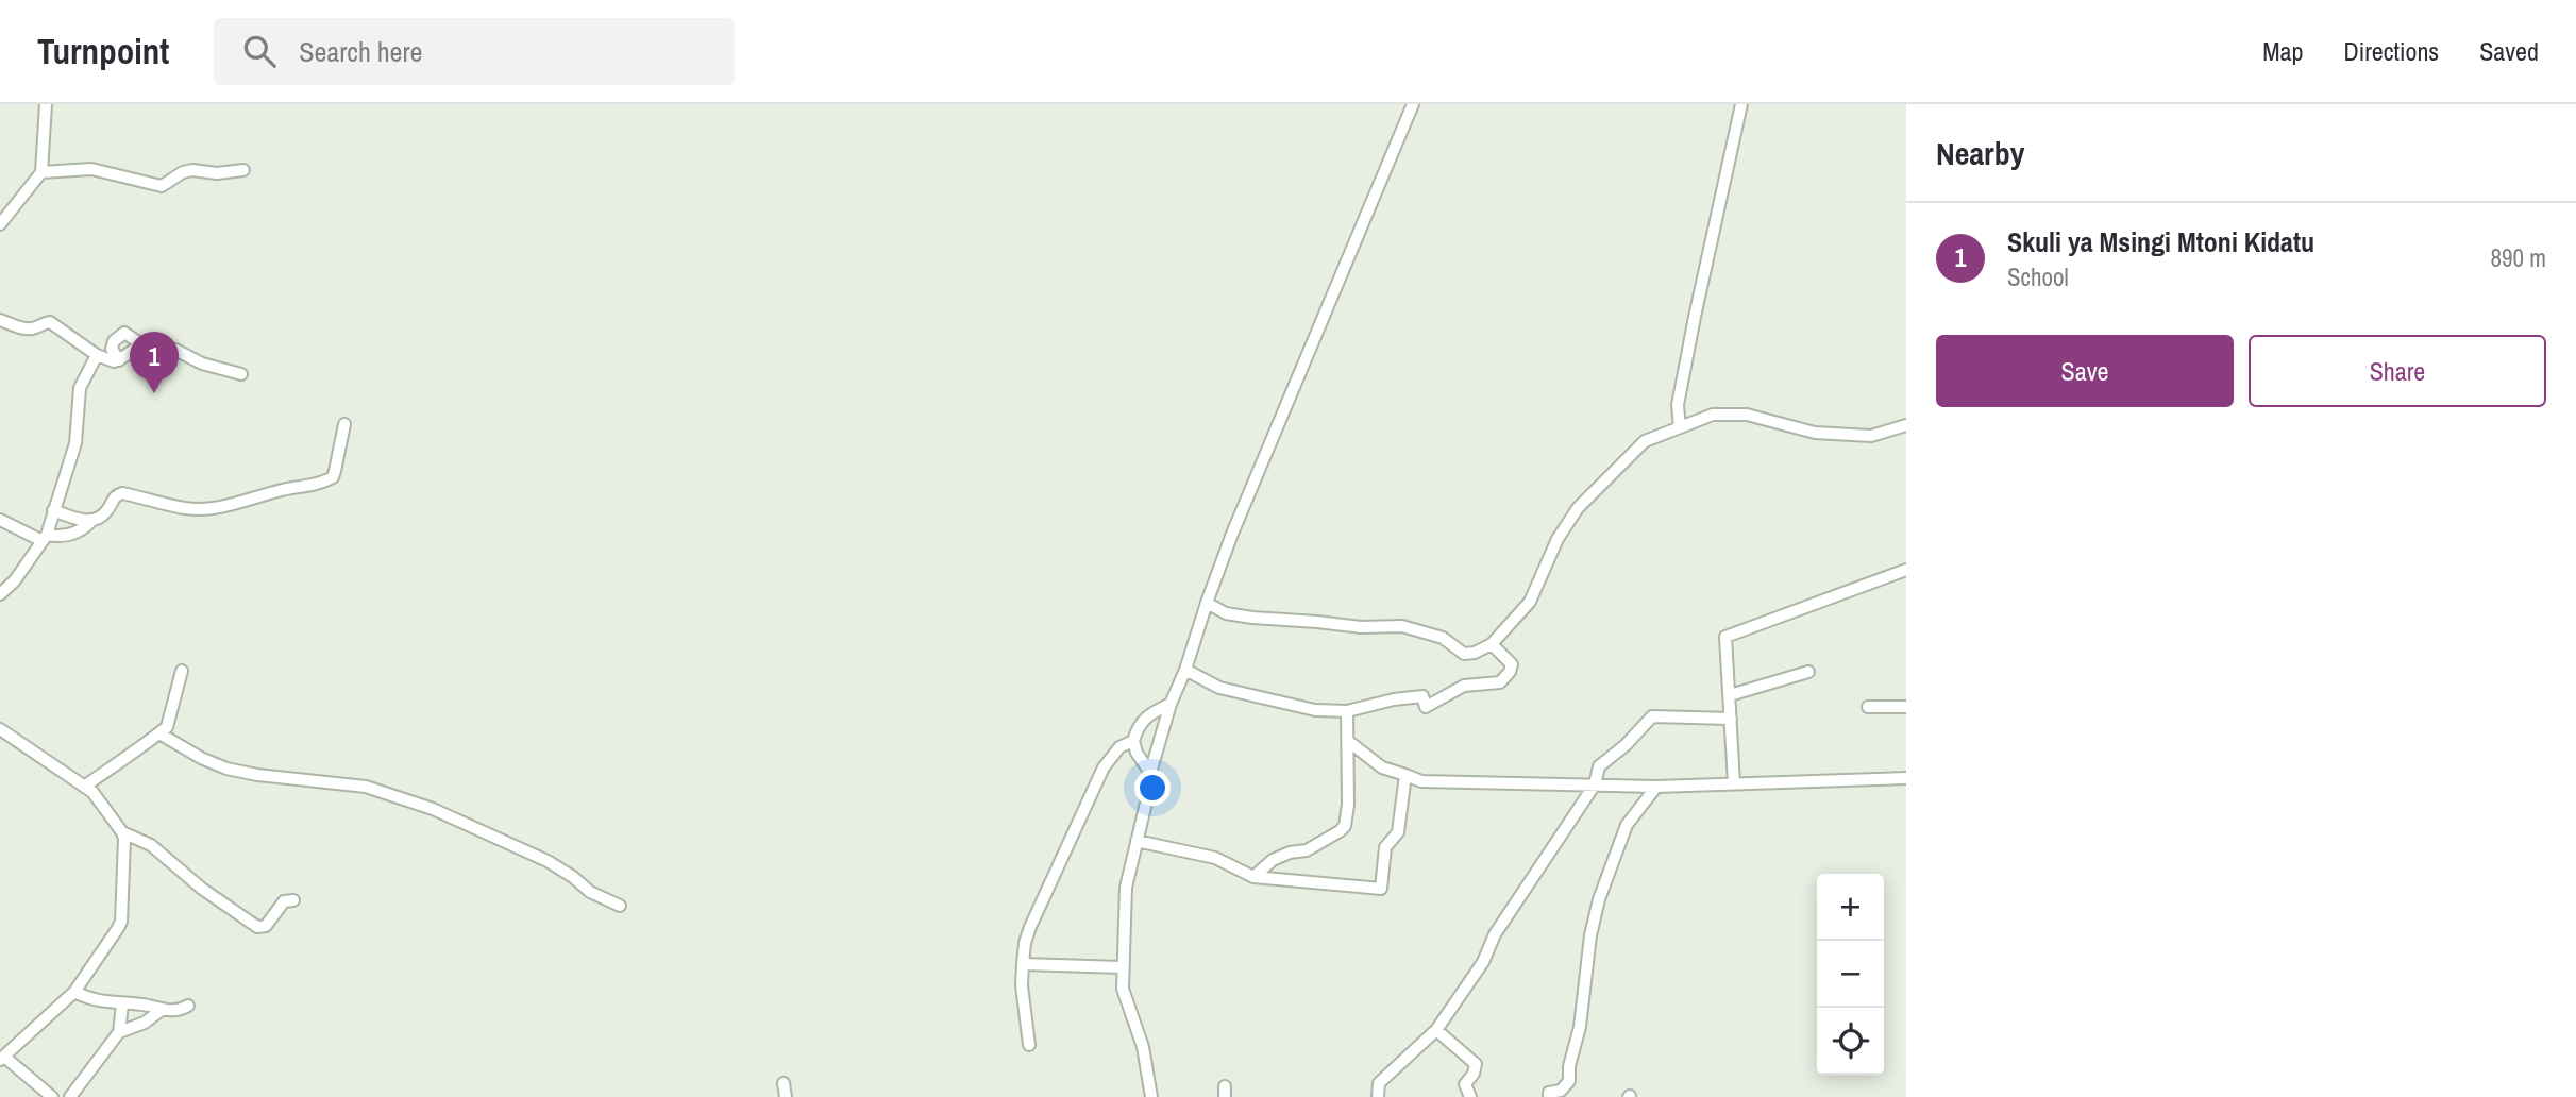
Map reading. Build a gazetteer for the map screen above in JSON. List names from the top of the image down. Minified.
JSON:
{"page":{"header":"Turnpoint","search":"Search here","nav":["Map","Directions","Saved"],"heading":"Nearby","list":[{"mark":"1","name":"Skuli ya Msingi Mtoni Kidatu","note":"School","value":"890 m"}],"buttons":["Save","Share"],"pins":"1","map_buttons":["+","−"]}}
